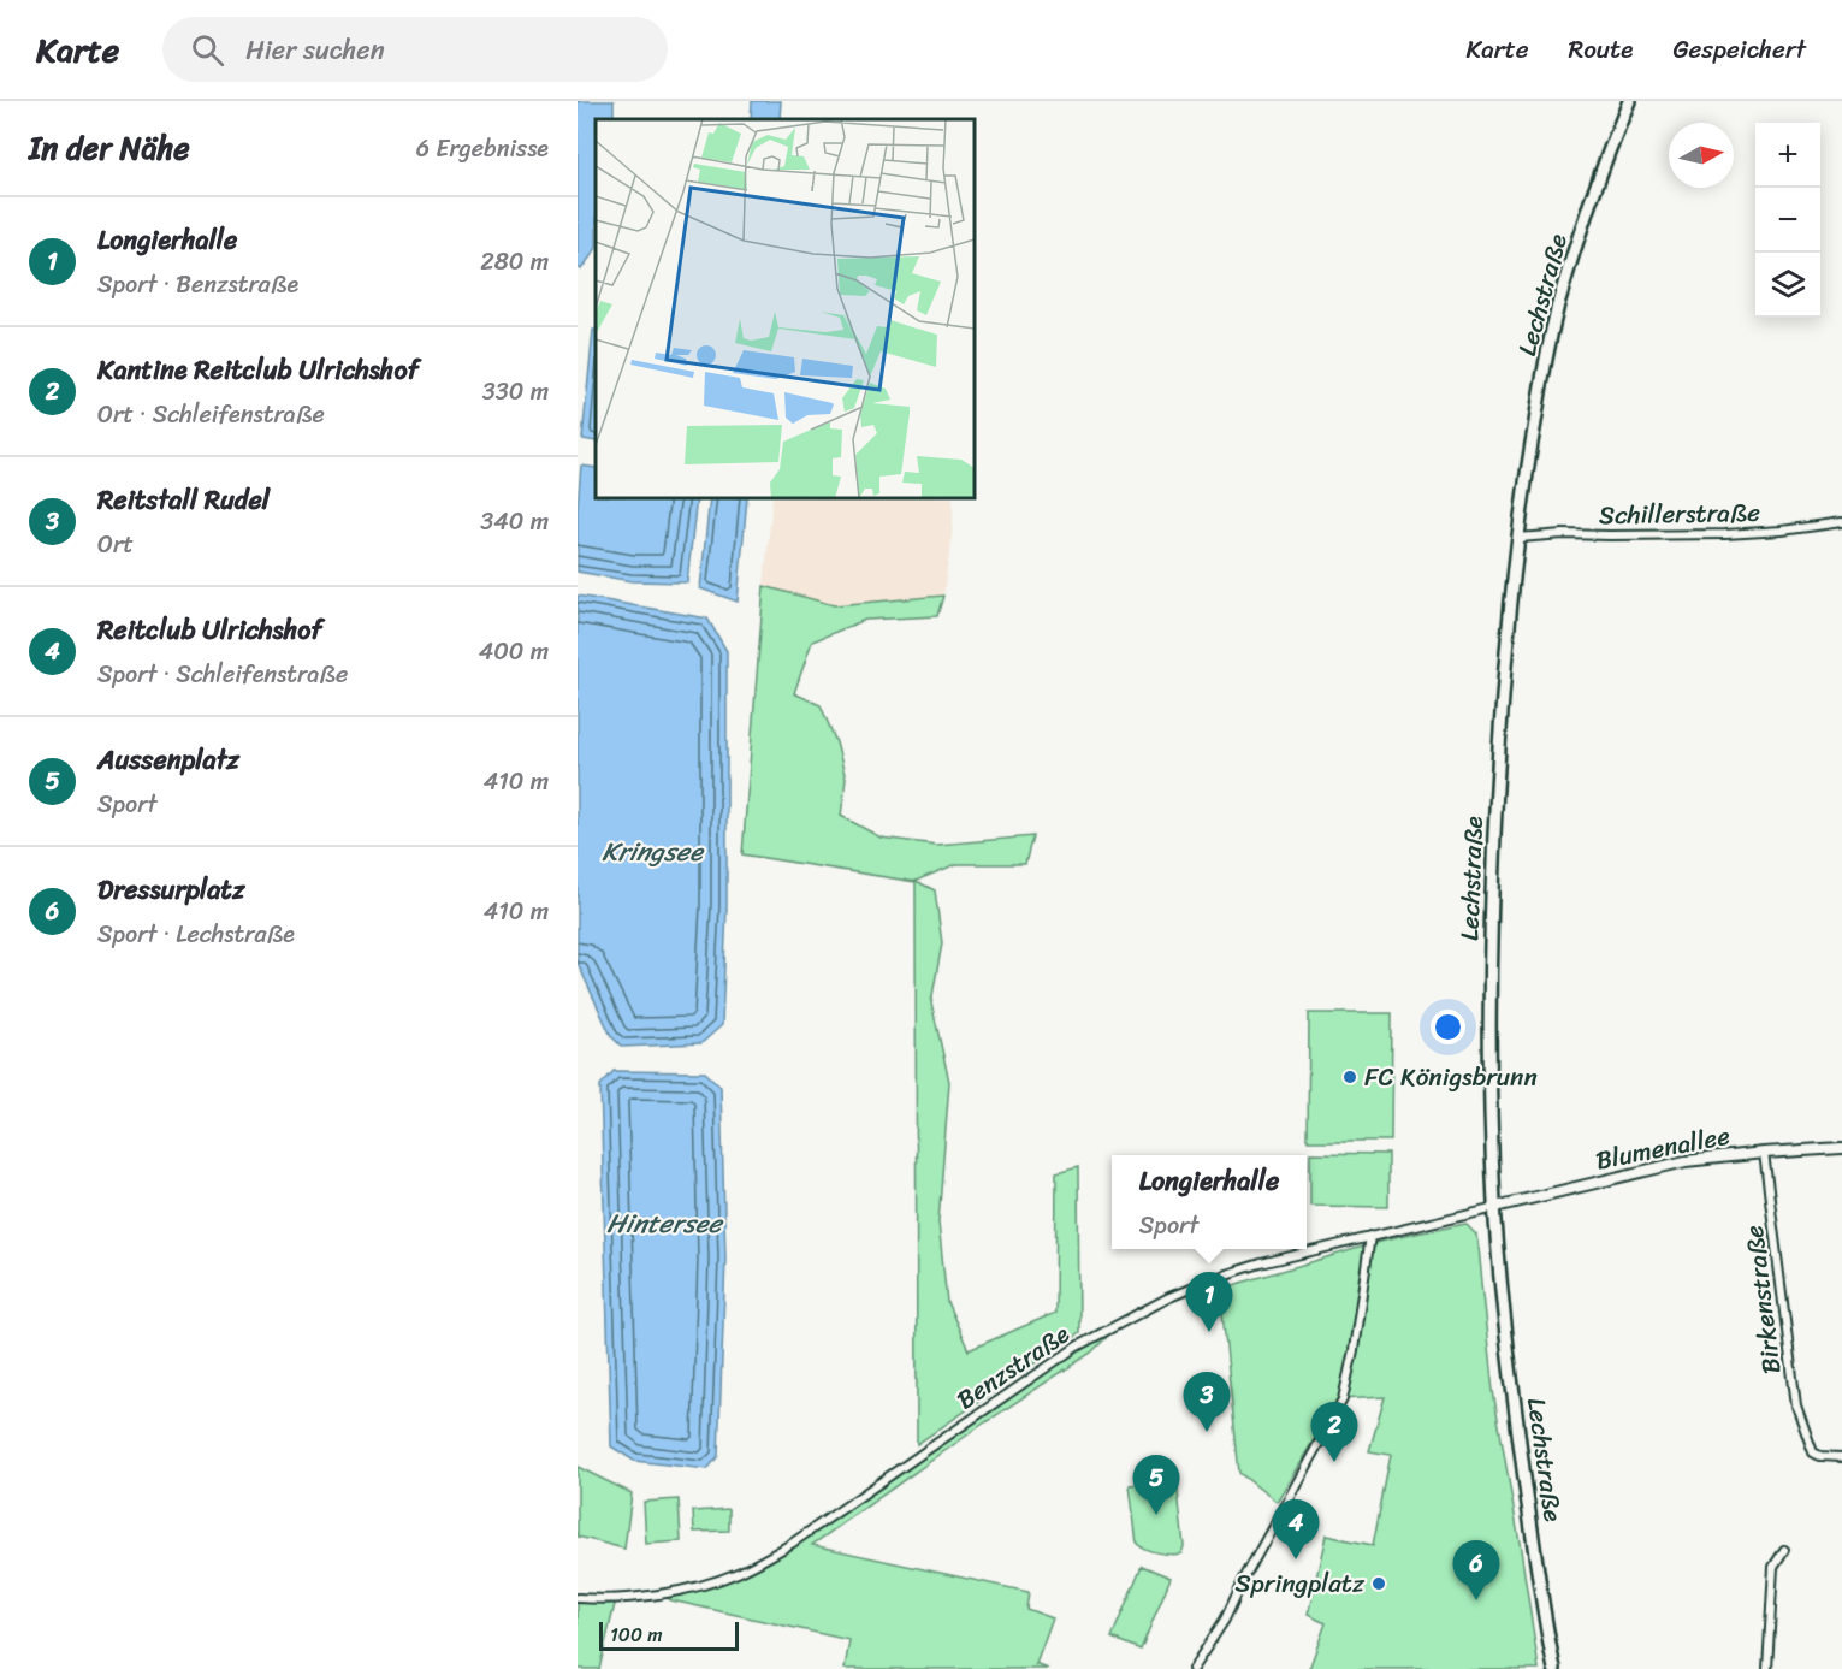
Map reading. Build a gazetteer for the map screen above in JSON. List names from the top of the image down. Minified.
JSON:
{"streets":{"main road":["Lechstraße"],"street":["Schillerstraße","Blumenallee","Birkenstraße","Benzstraße"]},"crossings":[["Lechstraße","Schillerstraße"],["Lechstraße","Blumenallee"],["Lechstraße","Benzstraße"],["Blumenallee","Birkenstraße"],["Blumenallee","Benzstraße"]],"water":["Kringsee","Hintersee"],"places":["FC Königsbrunn","Springplatz"],"scale_bar":"100 m","north":"right","page":{"header":"Karte","search":"Hier suchen","nav":["Karte","Route","Gespeichert"],"heading":["In der Nähe","6 Ergebnisse"],"map_buttons":["+","−"],"list":[{"mark":"1","name":"Longierhalle","note":"Sport · Benzstraße","value":"280 m"},{"mark":"2","name":"Kantine Reitclub Ulrichshof","note":"Ort · Schleifenstraße","value":"330 m"},{"mark":"3","name":"Reitstall Rudel","note":"Ort","value":"340 m"},{"mark":"4","name":"Reitclub Ulrichshof","note":"Sport · Schleifenstraße","value":"400 m"},{"mark":"5","name":"Aussenplatz","note":"Sport","value":"410 m"},{"mark":"6","name":"Dressurplatz","note":"Sport · Lechstraße","value":"410 m"}],"popup":["Longierhalle","Sport"],"pins":["1","3","2","5","4","6"],"scale":"100 m"}}
